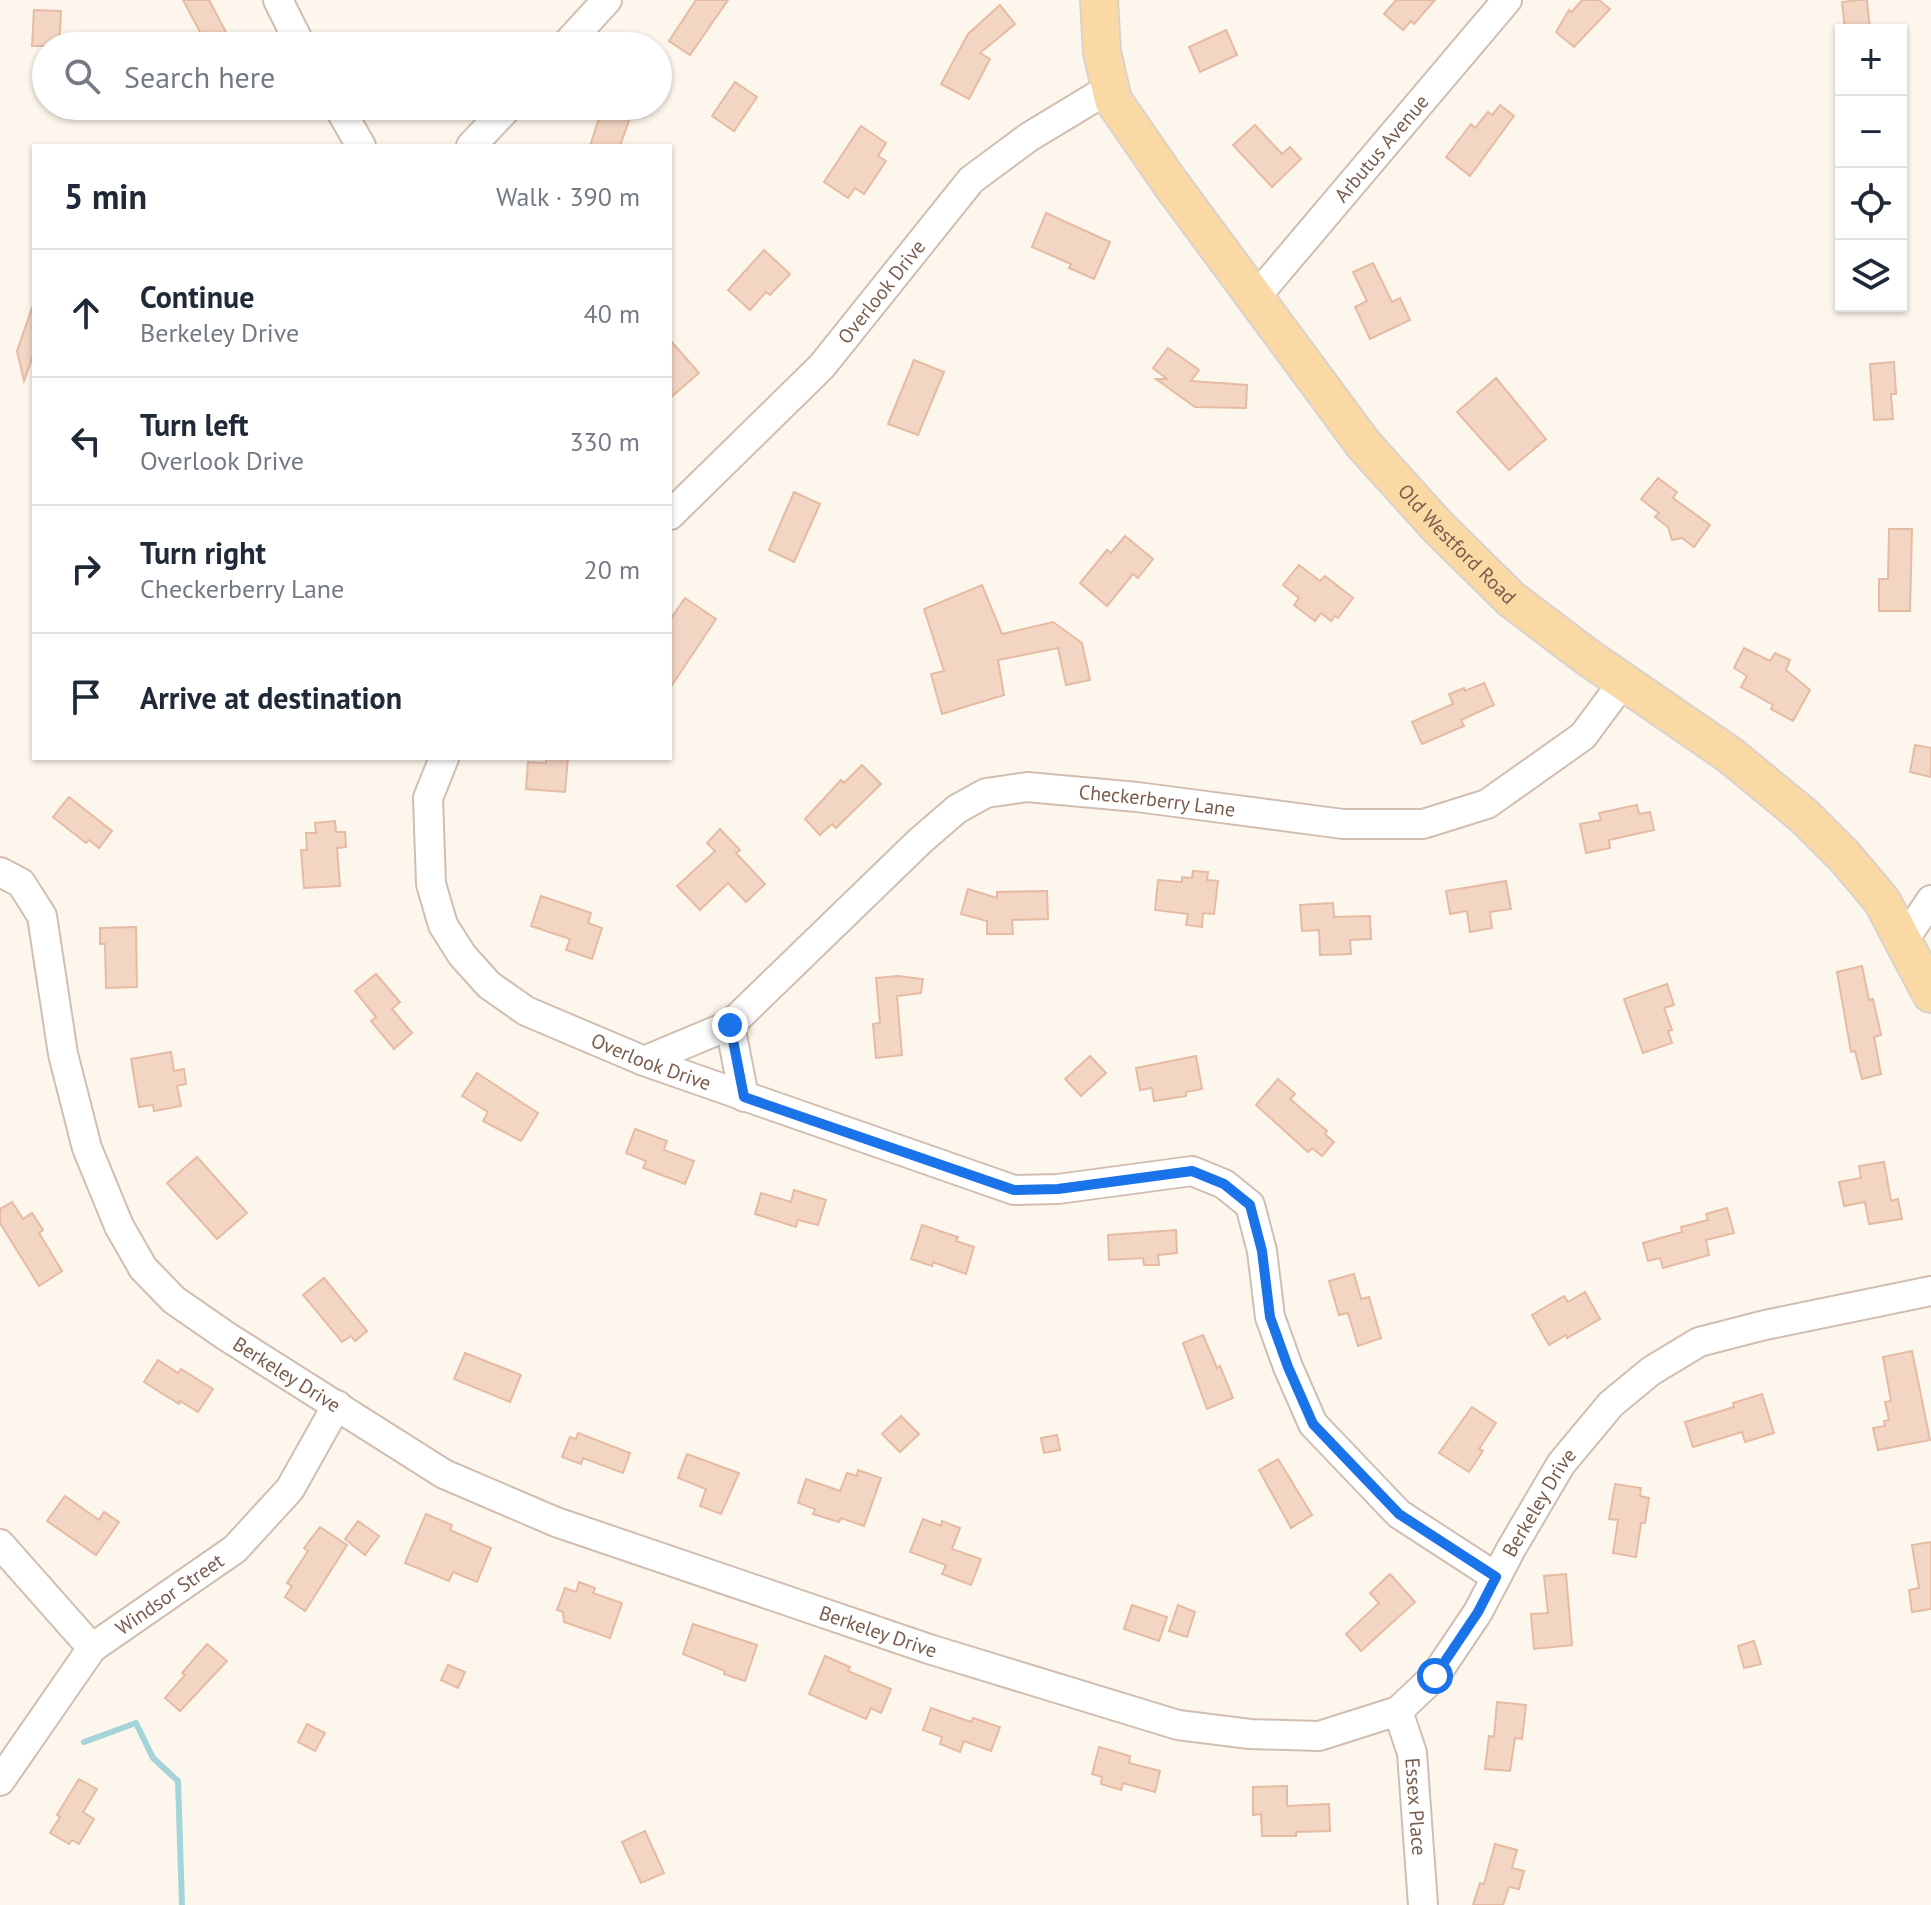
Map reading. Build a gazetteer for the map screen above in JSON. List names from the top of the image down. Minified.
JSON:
{"streets":{"main road":["Old Westford Road"],"street":["Arbutus Avenue","Overlook Drive","Checkerberry Lane","Berkeley Drive","Windsor Street","Essex Place"]},"crossings":[["Arbutus Avenue","Old Westford Road"],["Overlook Drive","Old Westford Road"],["Overlook Drive","Checkerberry Lane"],["Overlook Drive","Berkeley Drive"],["Old Westford Road","Checkerberry Lane"],["Berkeley Drive","Windsor Street"],["Berkeley Drive","Essex Place"]],"page":{"map_buttons":["+","−"],"search":"Search here","heading":["5 min","Walk · 390 m"],"list":[["Continue","Berkeley Drive","40 m"],["Turn left","Overlook Drive","330 m"],["Turn right","Checkerberry Lane","20 m"],"Arrive at destination"]}}
